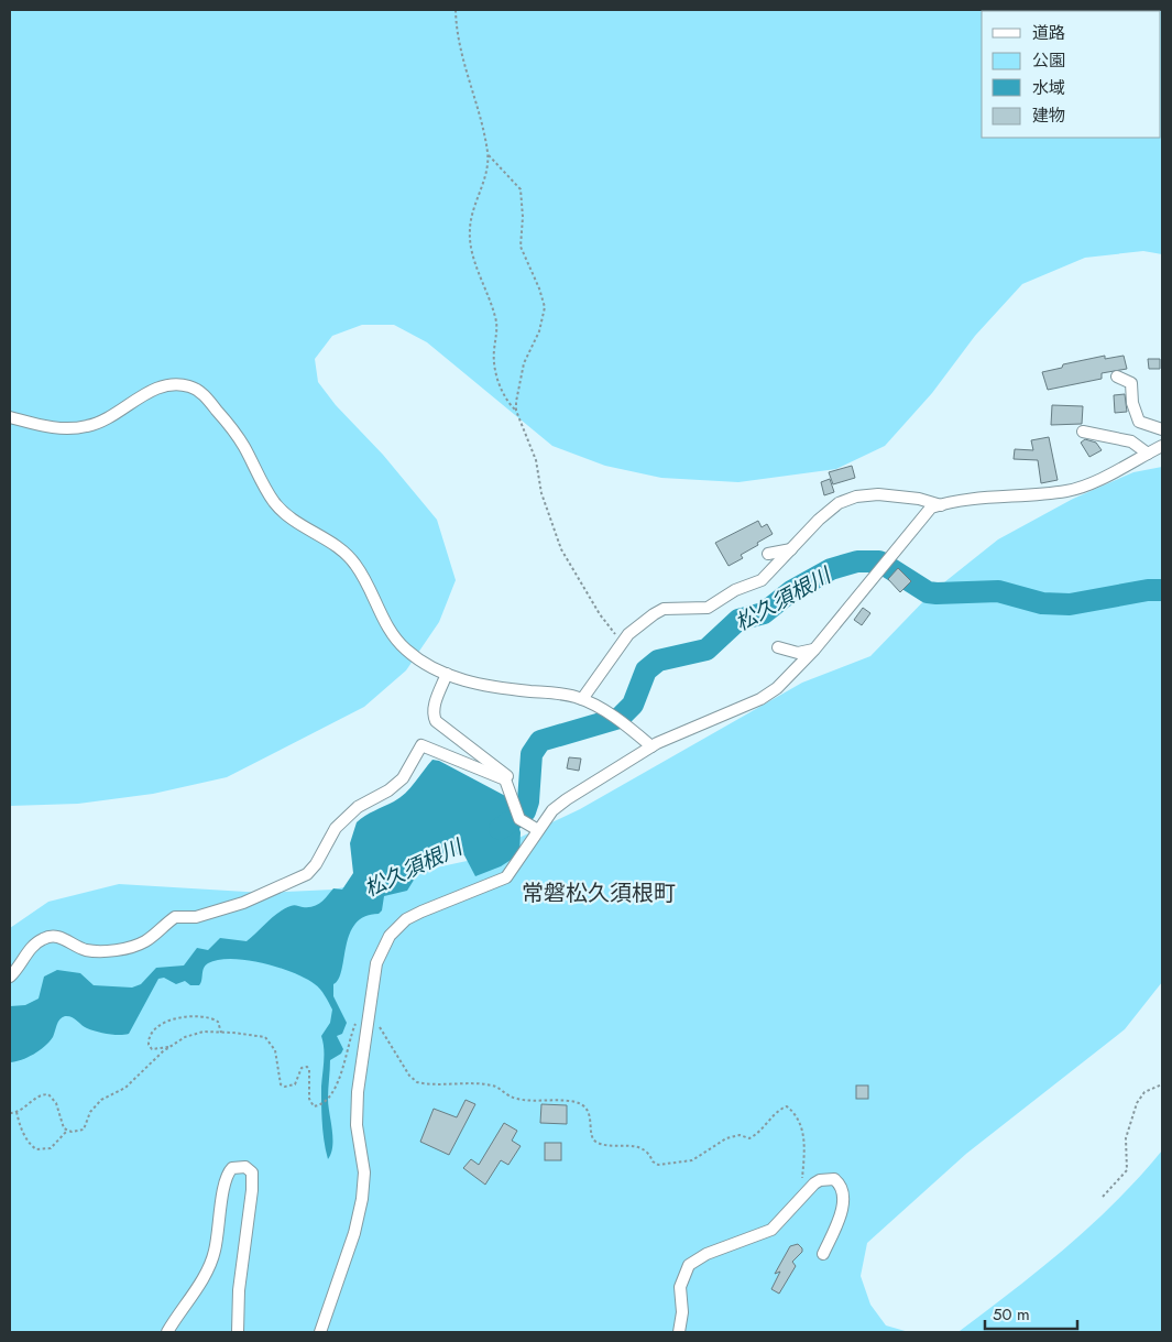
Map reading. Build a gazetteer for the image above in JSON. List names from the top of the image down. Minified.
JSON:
{"districts":["常磐松久須根町"],"water":["松久須根川"],"legend":["道路","公園","水域","建物"],"scale_bar":"50 m"}
